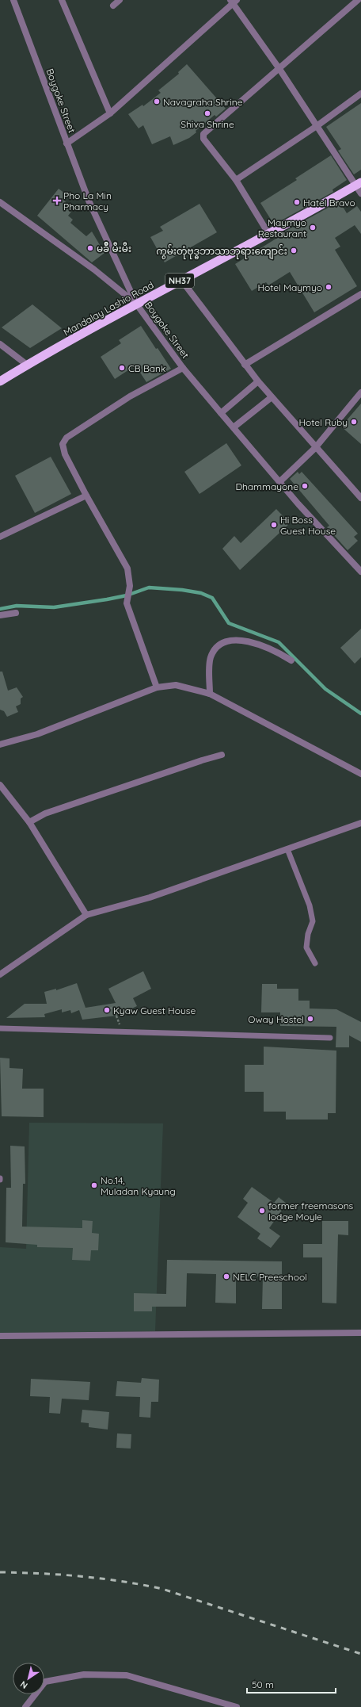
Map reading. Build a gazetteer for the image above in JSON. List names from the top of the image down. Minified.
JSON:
{"streets":{"highway":["NH37","Mandalay Lashio Road"],"street":["Boygoke Street"]},"crossings":[["Boygoke Street","Mandalay Lashio Road"]],"places":{"other":["Navagraha Shrine","Shiva Shrine","Hatel Bravo","Maymyo Restaurant","မခ်ဳိ မီးမီး","ကွမ်းတုံဗုဒ္ဓဘာသာဘုရားကျောင်း","Hotel Maymyo","CB Bank","Hotel Ruby","Dhammayone","Hi Boss Guest House","Kyaw Guest House","Oway Hostel","No.14, Muladan Kyaung","former freemasons lodge Moyle","NELC Preeschool"],"health":["Pho La Min Pharmacy"]},"scale_bar":"50 m","north":"bottom left"}
